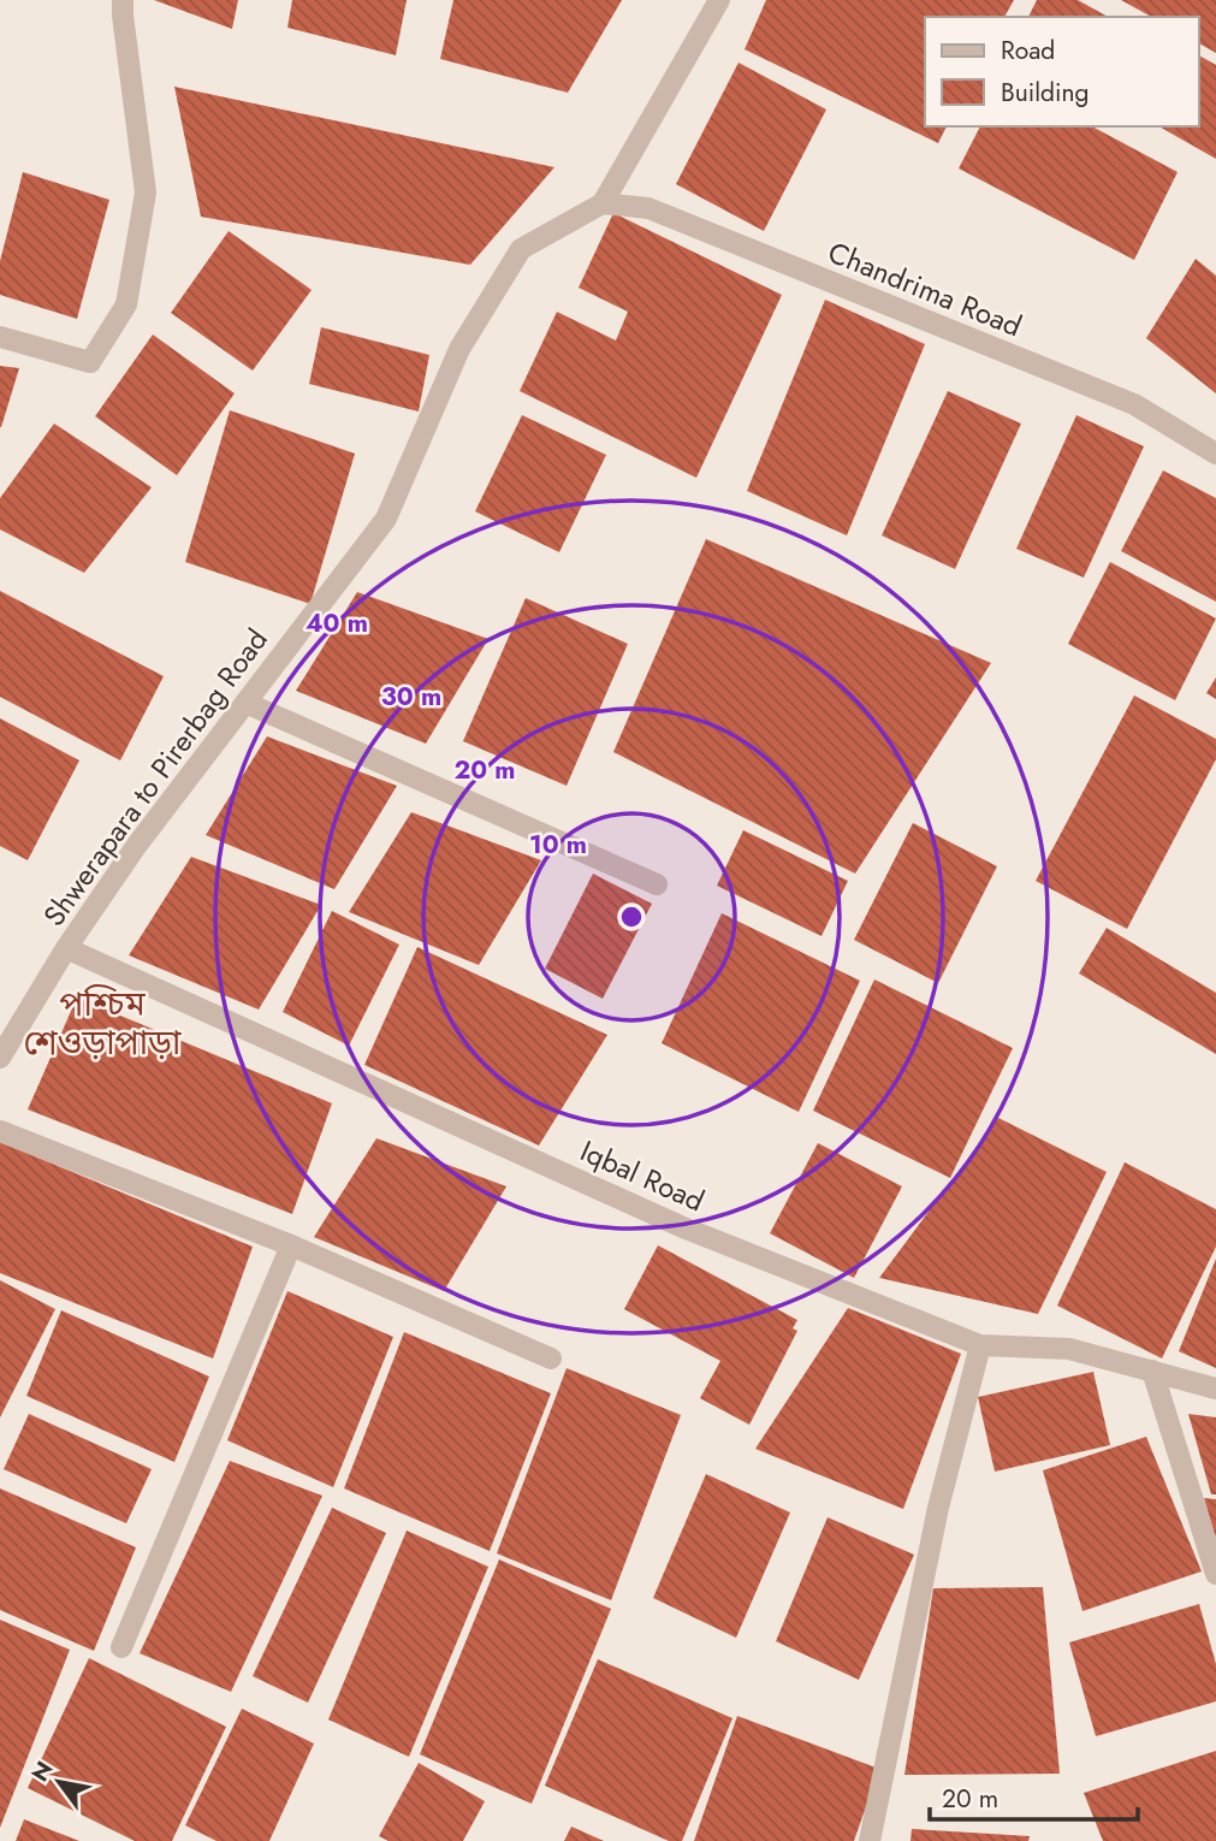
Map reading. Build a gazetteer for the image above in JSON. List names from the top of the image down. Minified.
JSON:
{"streets":{"street":["Chandrima Road","Shwerapara to Pirerbag Road","Iqbal Road"]},"crossings":[["Chandrima Road","Shwerapara to Pirerbag Road"],["Shwerapara to Pirerbag Road","Iqbal Road"]],"districts":["পশ্চিম শেওড়াপাড়া"],"legend":["Road","Building"],"scale_bar":"20 m","north":"top left","rings":["40 m","30 m","20 m","10 m"]}
